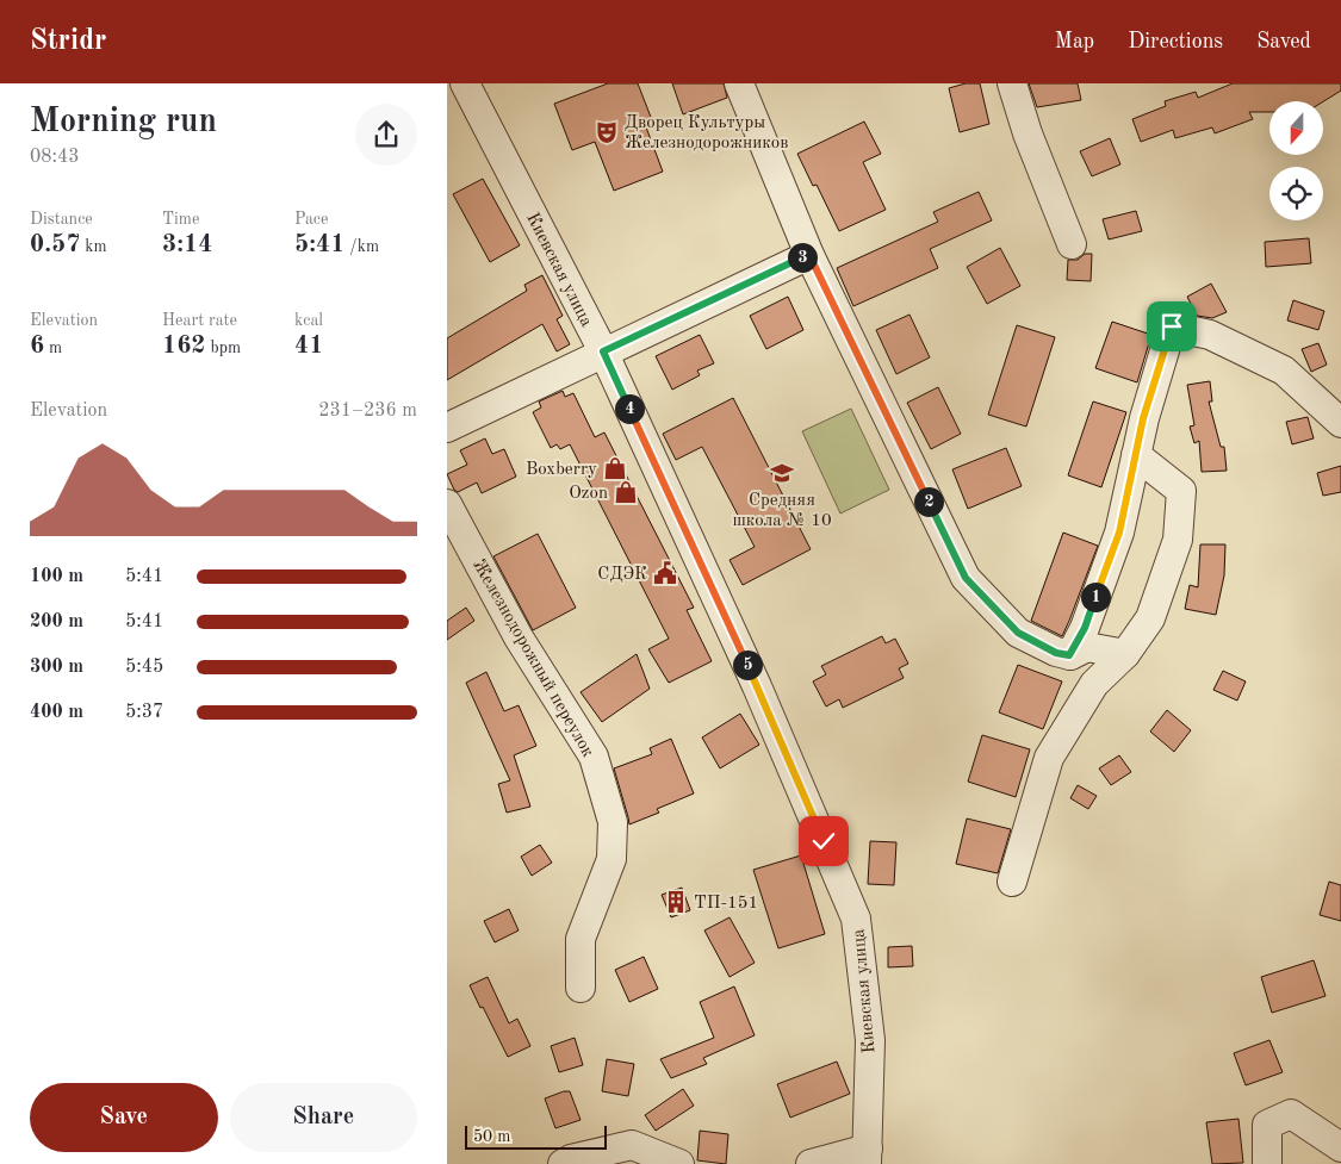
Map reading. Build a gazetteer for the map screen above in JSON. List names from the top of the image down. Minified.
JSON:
{"streets":{"street":["Киевская улица","Железнодорожный переулок"]},"places":{"theatre":["Дворец Культуры Железнодорожников"],"shop":["Boxberry","Ozon"],"school or university":["Средняя школа № 10"],"public building":["СДЭК"],"building":["ТП-151"]},"scale_bar":"50 m","north":"bottom","page":{"header":"Stridr","nav":["Map","Directions","Saved"],"heading":["Morning run","08:43"],"stats":[["Distance","0.57 km"],["Time","3:14"],["Pace","5:41 /km"],["Elevation","6 m"],["Heart rate","162 bpm"],["kcal","41"]],"pins":["3","4","2","1","5"],"chart":["Elevation","231–236 m"],"list":[{"name":"100 m","note":"5:41"},{"name":"200 m","note":"5:41"},{"name":"300 m","note":"5:45"},{"name":"400 m","note":"5:37"}],"buttons":["Save","Share"],"scale":"50 m"}}
